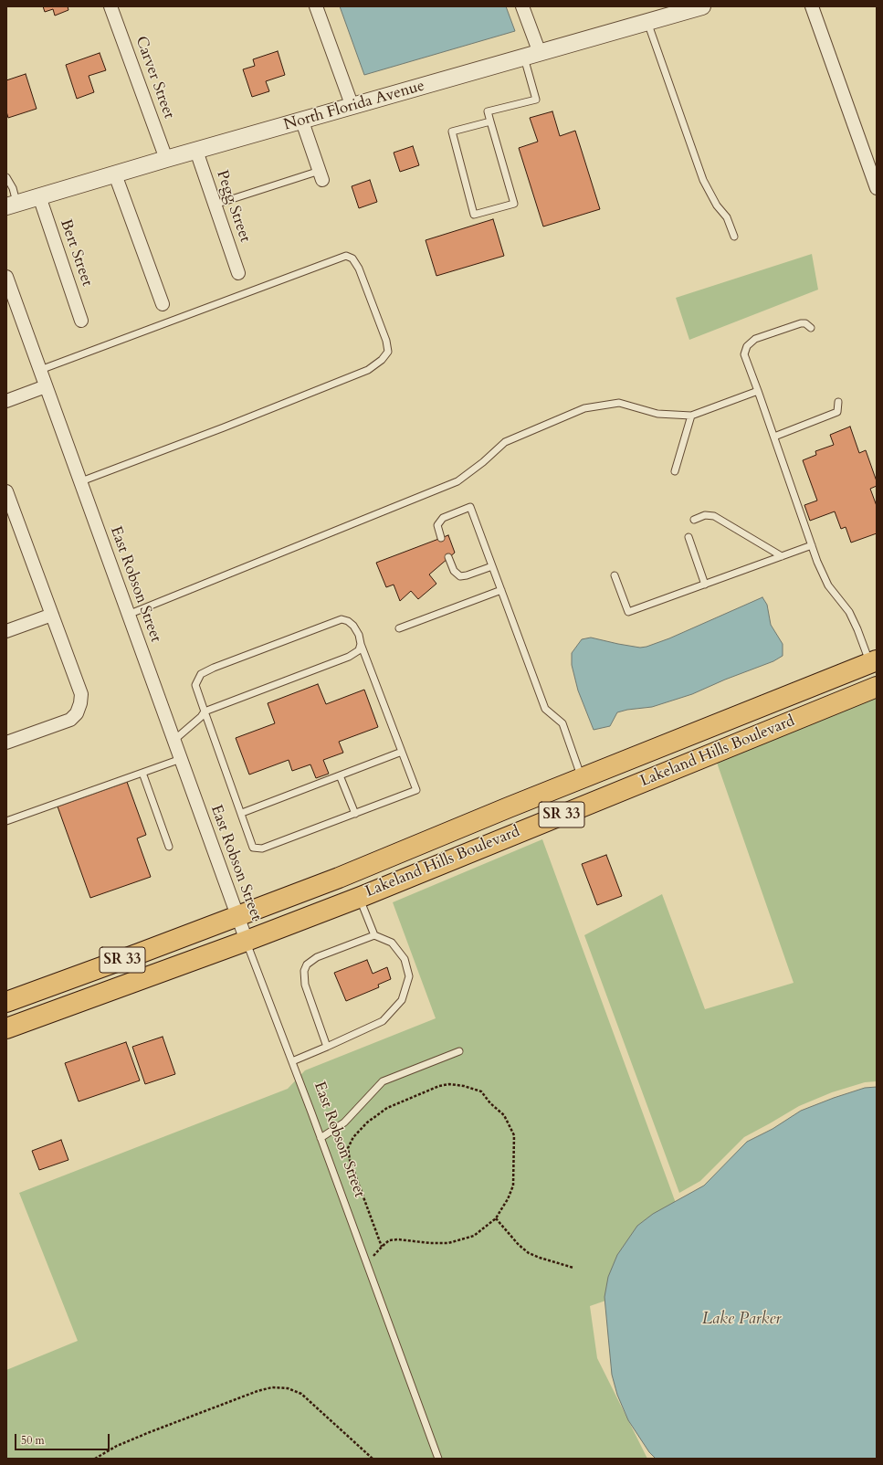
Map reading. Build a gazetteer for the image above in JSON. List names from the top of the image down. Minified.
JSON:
{"streets":{"main road":["Lakeland Hills Boulevard","SR 33"],"street":["Carver Street","North Florida Avenue","Pegg Street","Bert Street","East Robson Street"]},"crossings":[["Carver Street","North Florida Avenue"],["North Florida Avenue","Pegg Street"],["North Florida Avenue","Bert Street"],["East Robson Street","Lakeland Hills Boulevard"]],"water":["Lake Parker"],"scale_bar":"50 m"}
